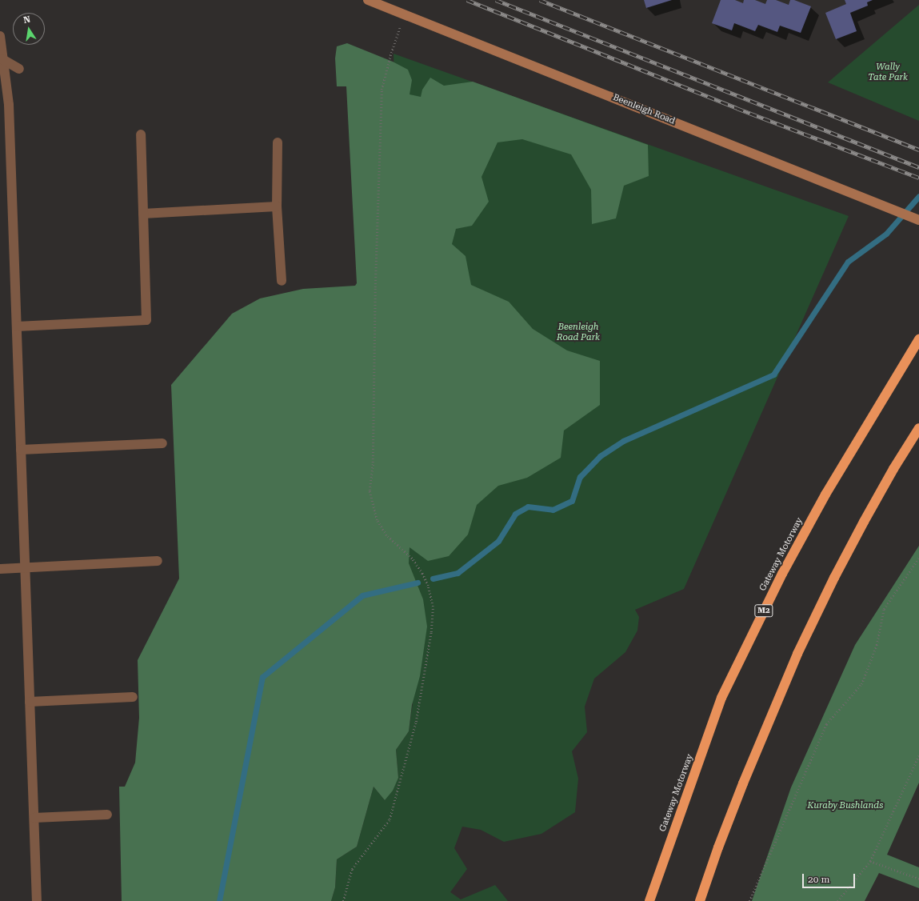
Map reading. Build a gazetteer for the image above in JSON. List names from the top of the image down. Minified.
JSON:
{"streets":{"highway":["Gateway Motorway","M2"],"main road":["Beenleigh Road"]},"parks":["Wally Tate Park","Beenleigh Road Park","Kuraby Bushlands"],"scale_bar":"20 m","north":"top"}
